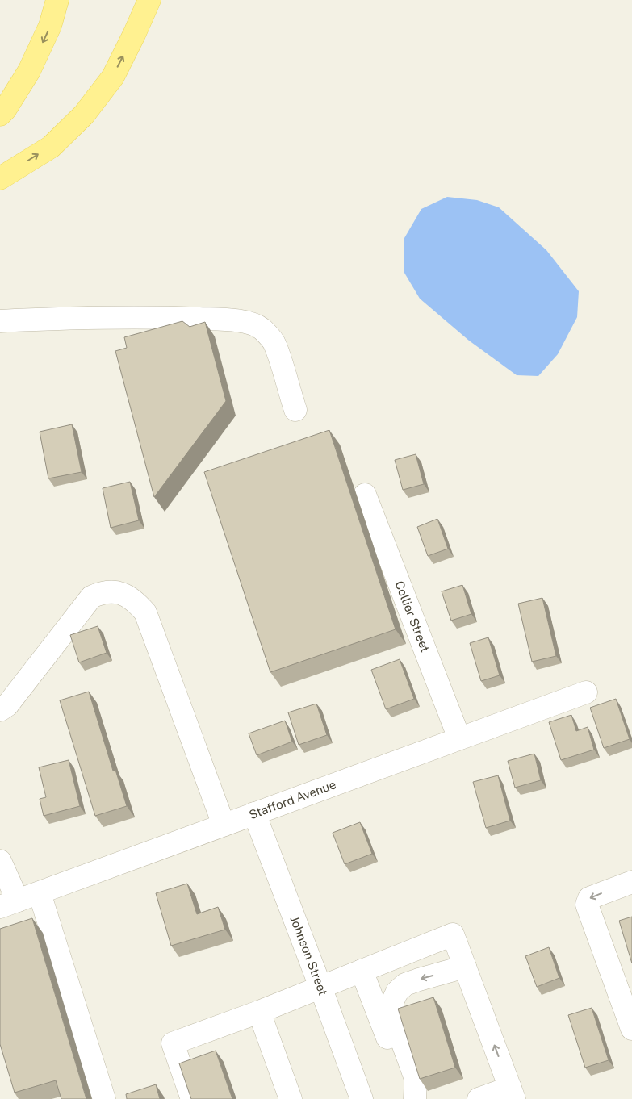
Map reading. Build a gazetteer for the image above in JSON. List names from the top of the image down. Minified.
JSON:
{"streets":{"street":["Collier Street","Stafford Avenue","Johnson Street"]},"crossings":[["Collier Street","Stafford Avenue"],["Stafford Avenue","Johnson Street"]]}
